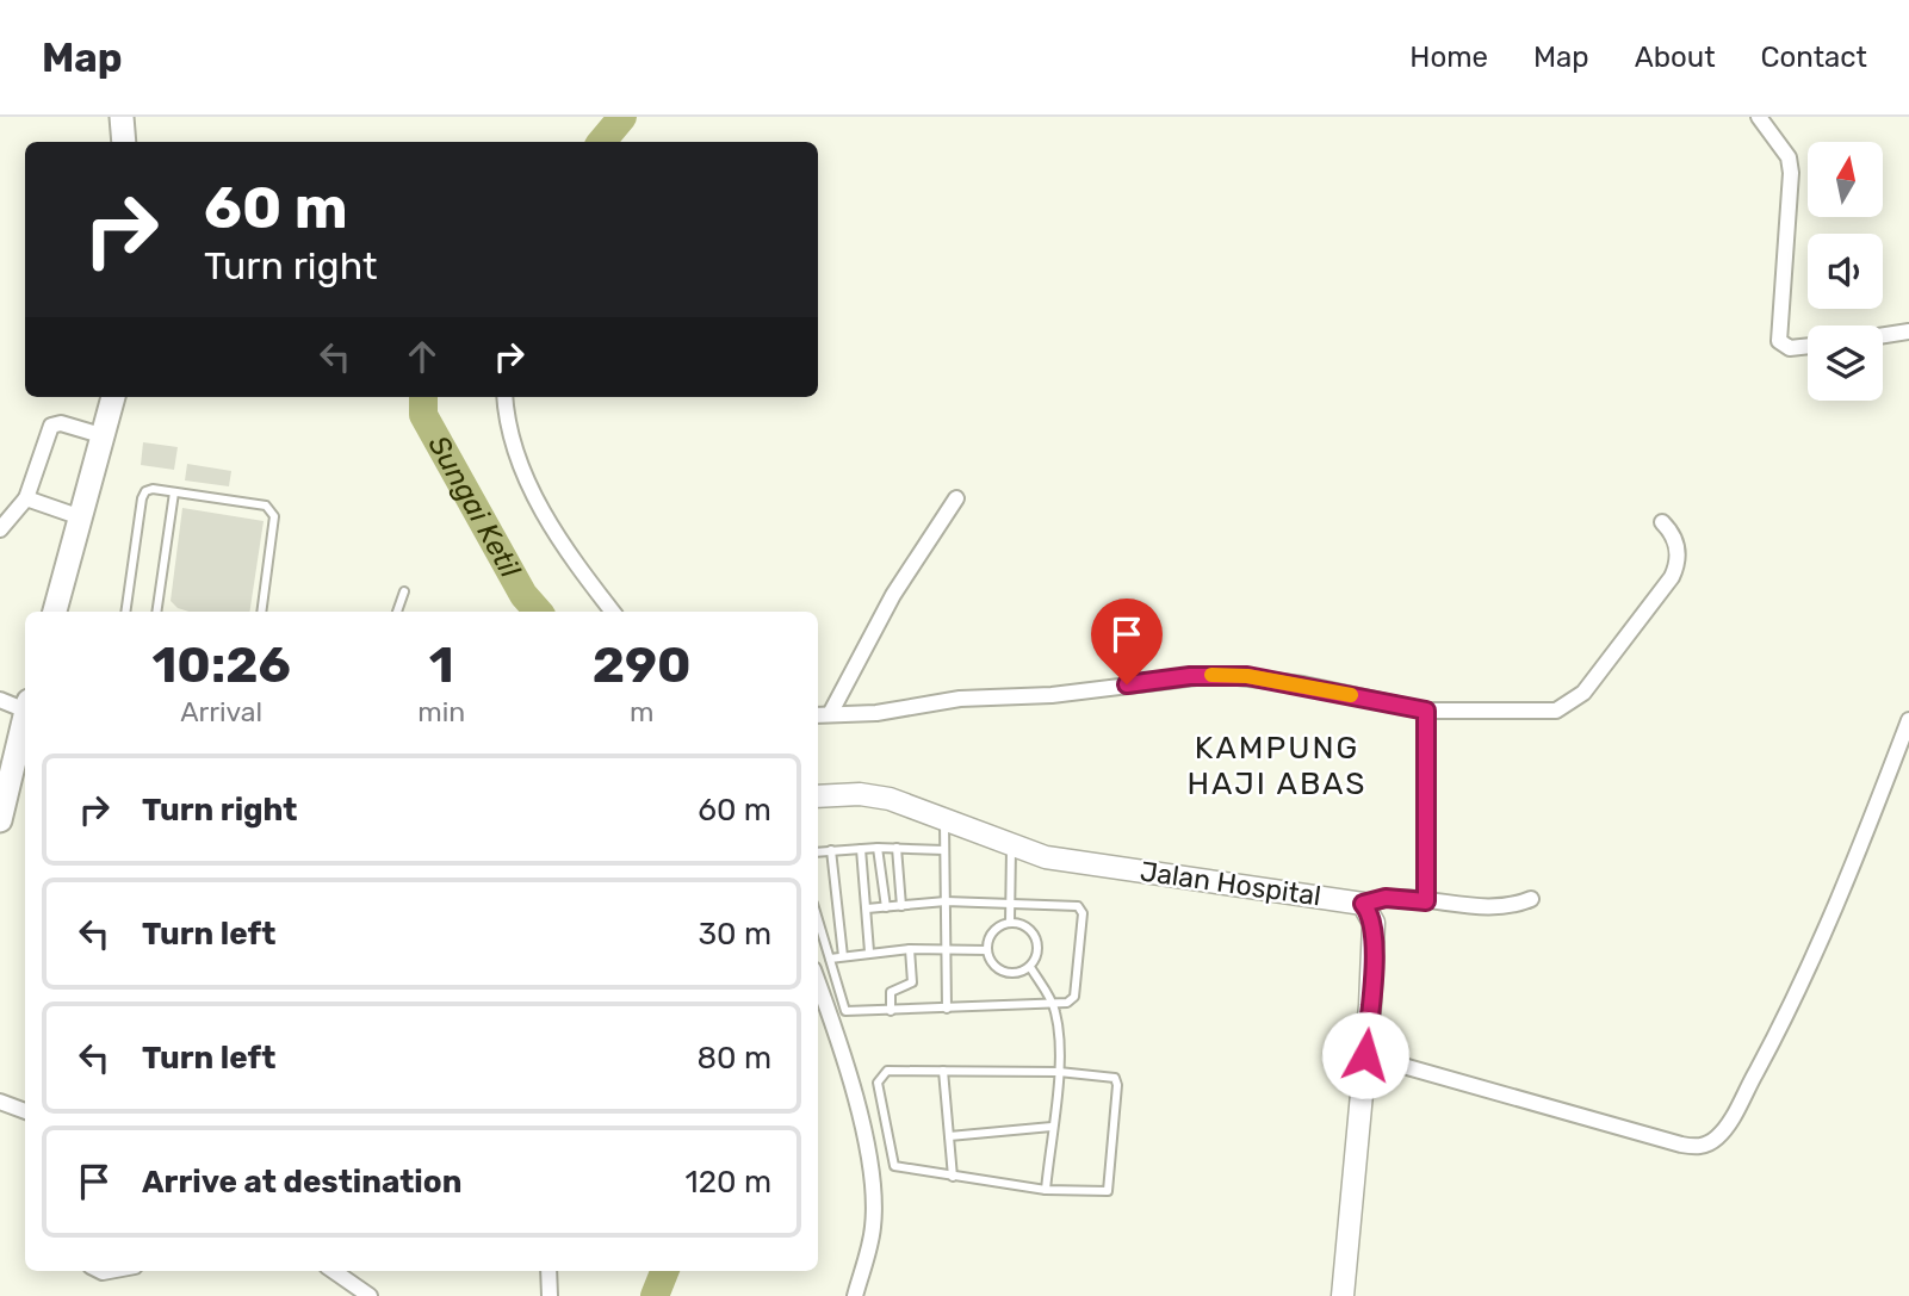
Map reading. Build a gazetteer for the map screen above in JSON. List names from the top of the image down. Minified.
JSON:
{"streets":{"main road":["Jalan Hospital"]},"districts":["KAMPUNG HAJI ABAS"],"water":["Sungai Ketil"],"north":"top","page":{"header":"Map","nav":["Home","Map","About","Contact"],"turn":["60 m","Turn right"],"eta":["10:26","Arrival","1","min","290","m"],"list":[{"name":"Turn right","value":"60 m"},{"name":"Turn left","value":"30 m"},{"name":"Turn left","value":"80 m"},{"name":"Arrive at destination","value":"120 m"}]}}
